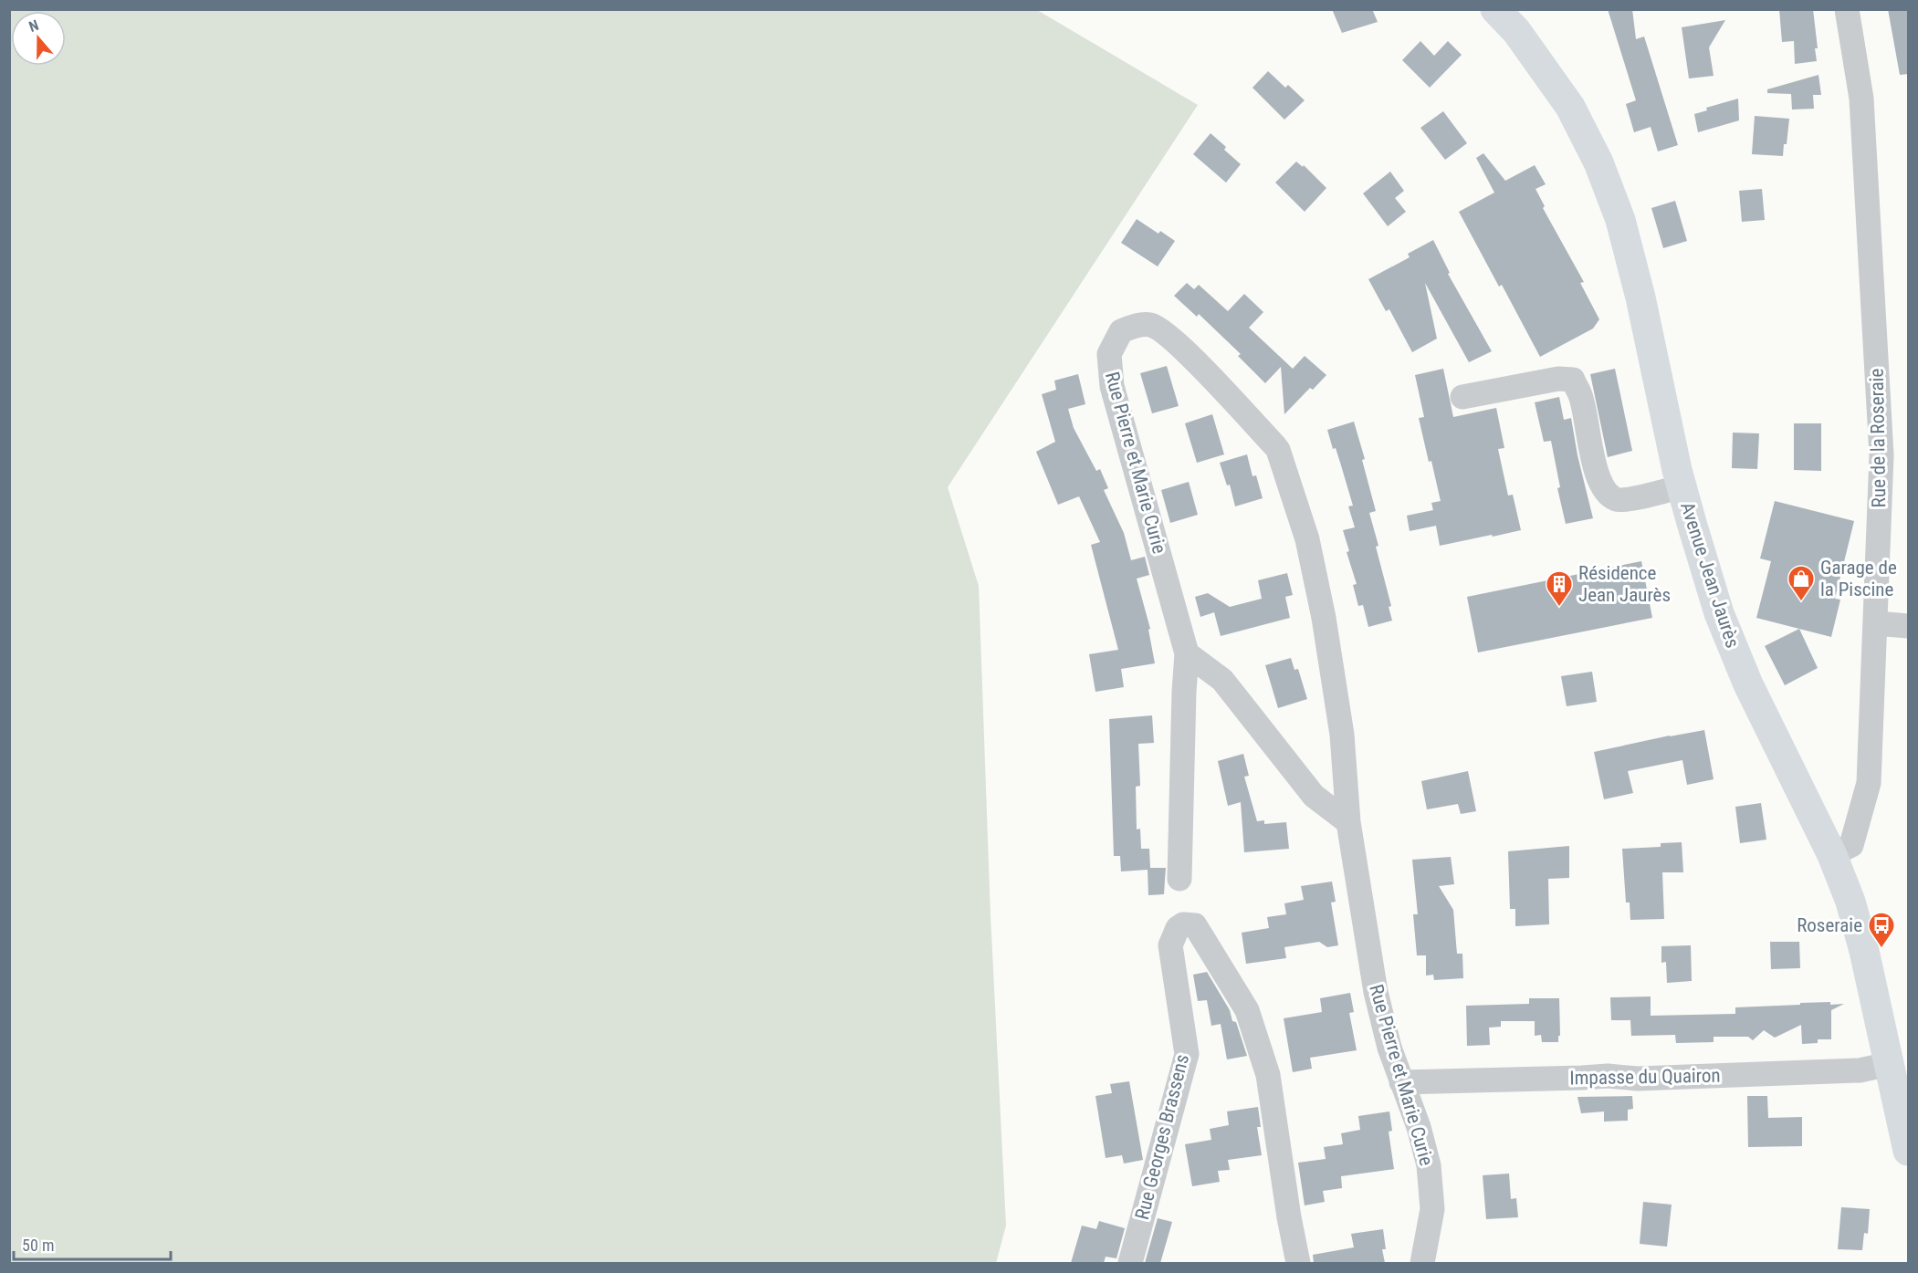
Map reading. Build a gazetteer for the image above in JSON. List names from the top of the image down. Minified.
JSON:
{"streets":{"main road":["Avenue Jean Jaurès"],"street":["Rue de la Roseraie","Rue Pierre et Marie Curie","Impasse du Quairon","Rue Georges Brassens"]},"crossings":[["Rue de la Roseraie","Avenue Jean Jaurès"],["Rue Pierre et Marie Curie","Impasse du Quairon"],["Avenue Jean Jaurès","Impasse du Quairon"]],"places":{"shop":["Garage de la Piscine"],"building":["Résidence Jean Jaurès"],"bus stop":["Roseraie"]},"scale_bar":"50 m","north":"top"}
